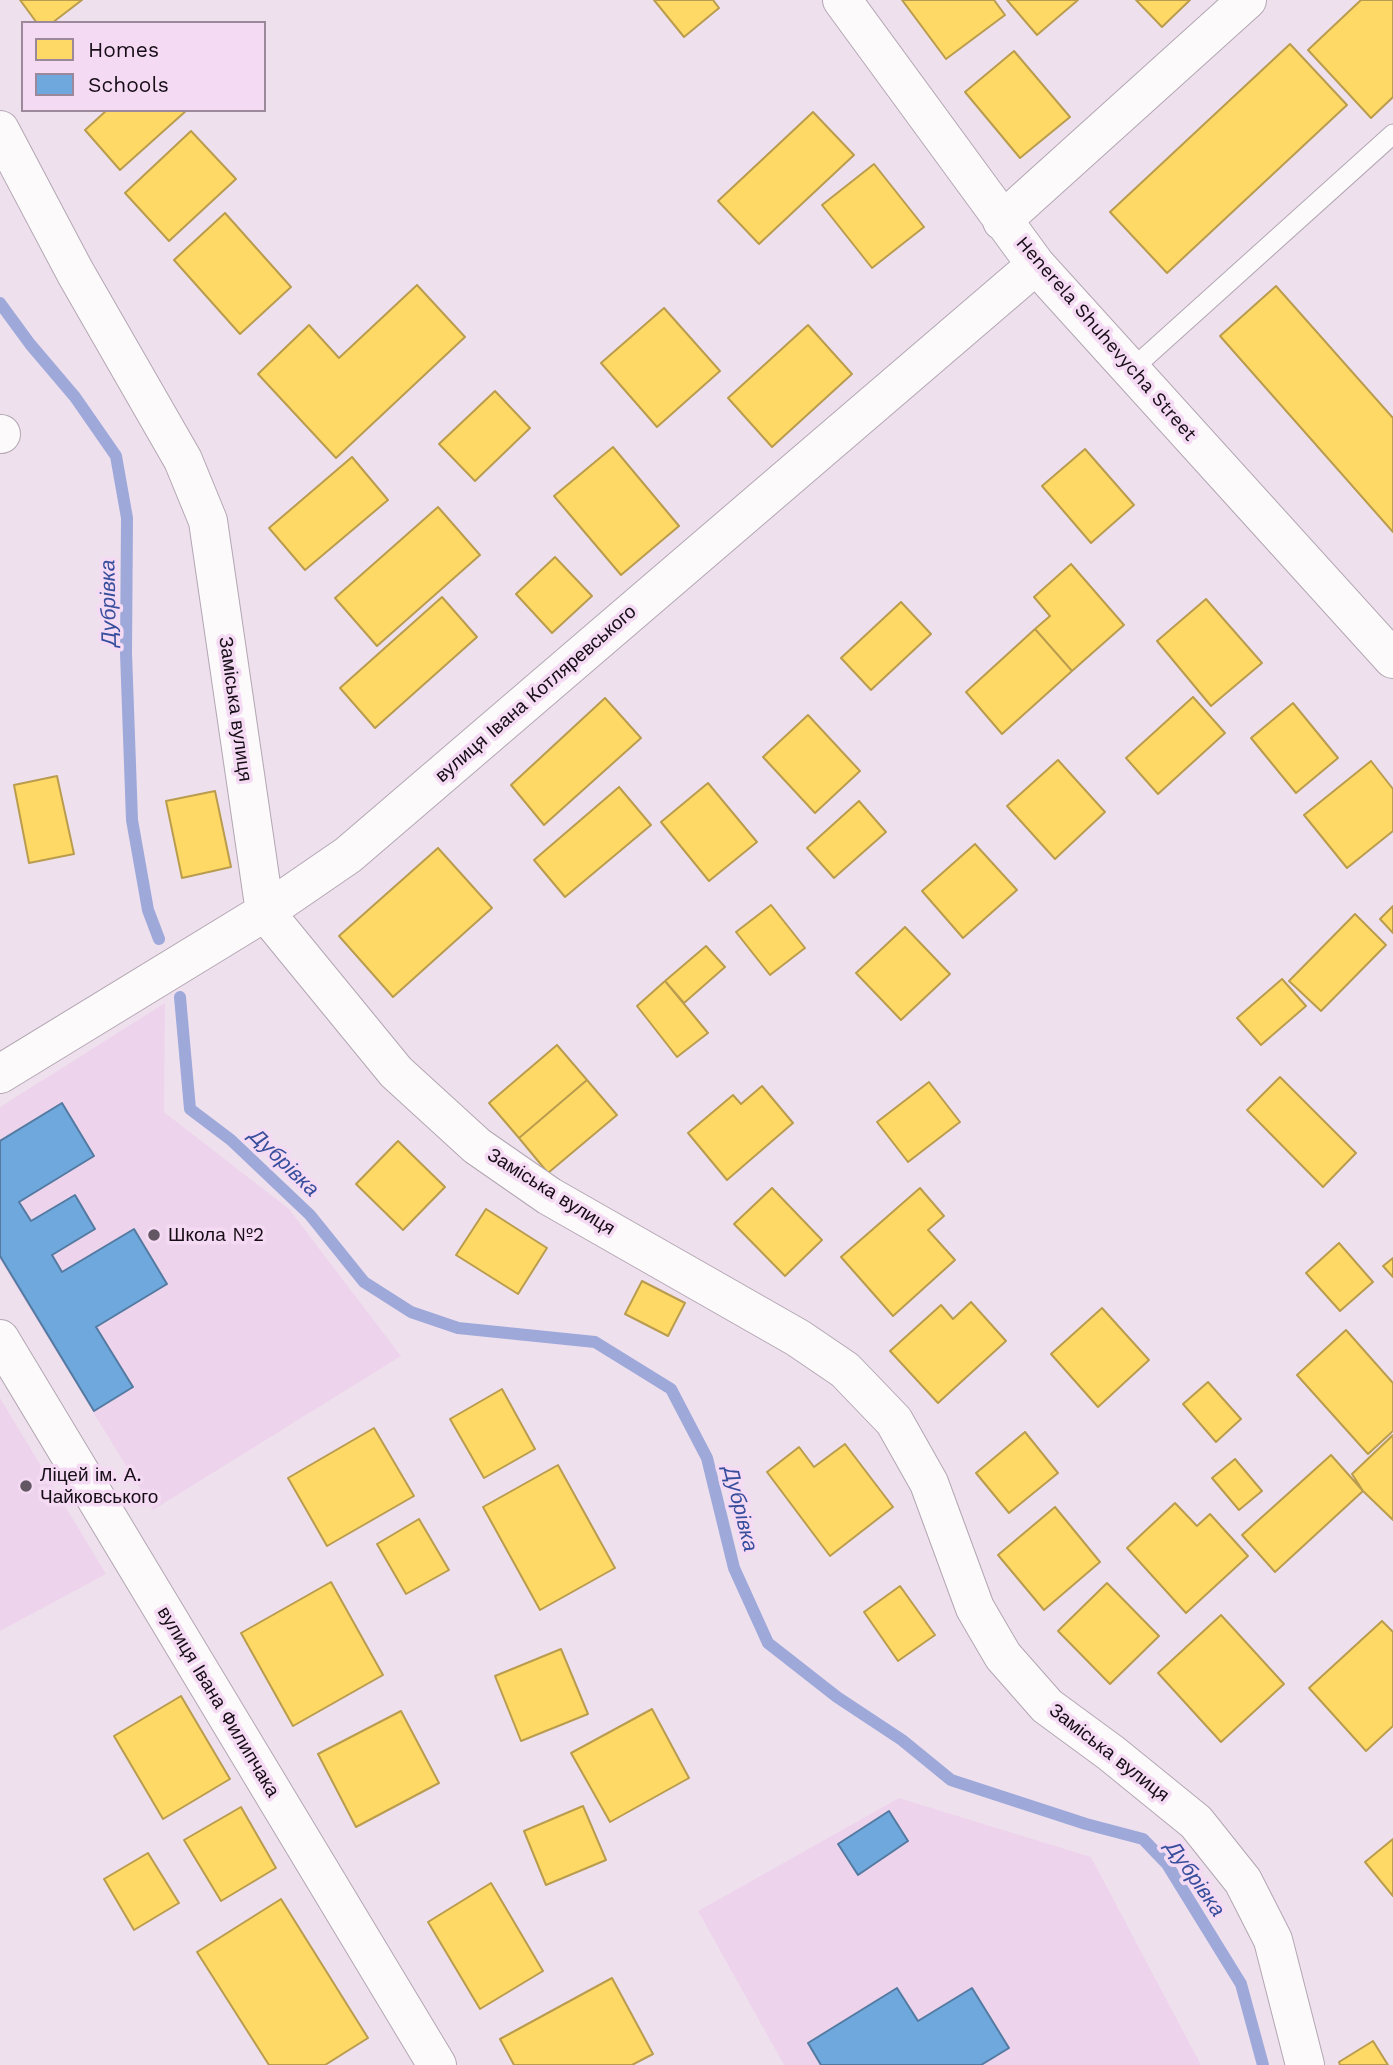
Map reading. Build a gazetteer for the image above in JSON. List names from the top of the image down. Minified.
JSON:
{"streets":{"street":["Henerela Shuhevycha Street","вулиця Івана Котляревського","Заміська вулиця","вулиця Івана Филипчака"]},"crossings":[["Henerela Shuhevycha Street","вулиця Івана Котляревського"],["вулиця Івана Котляревського","Заміська вулиця"]],"water":["Дубрівка"],"places":["Школа №2","Ліцей ім. А. Чайковського"],"legend":["Homes","Schools"]}
